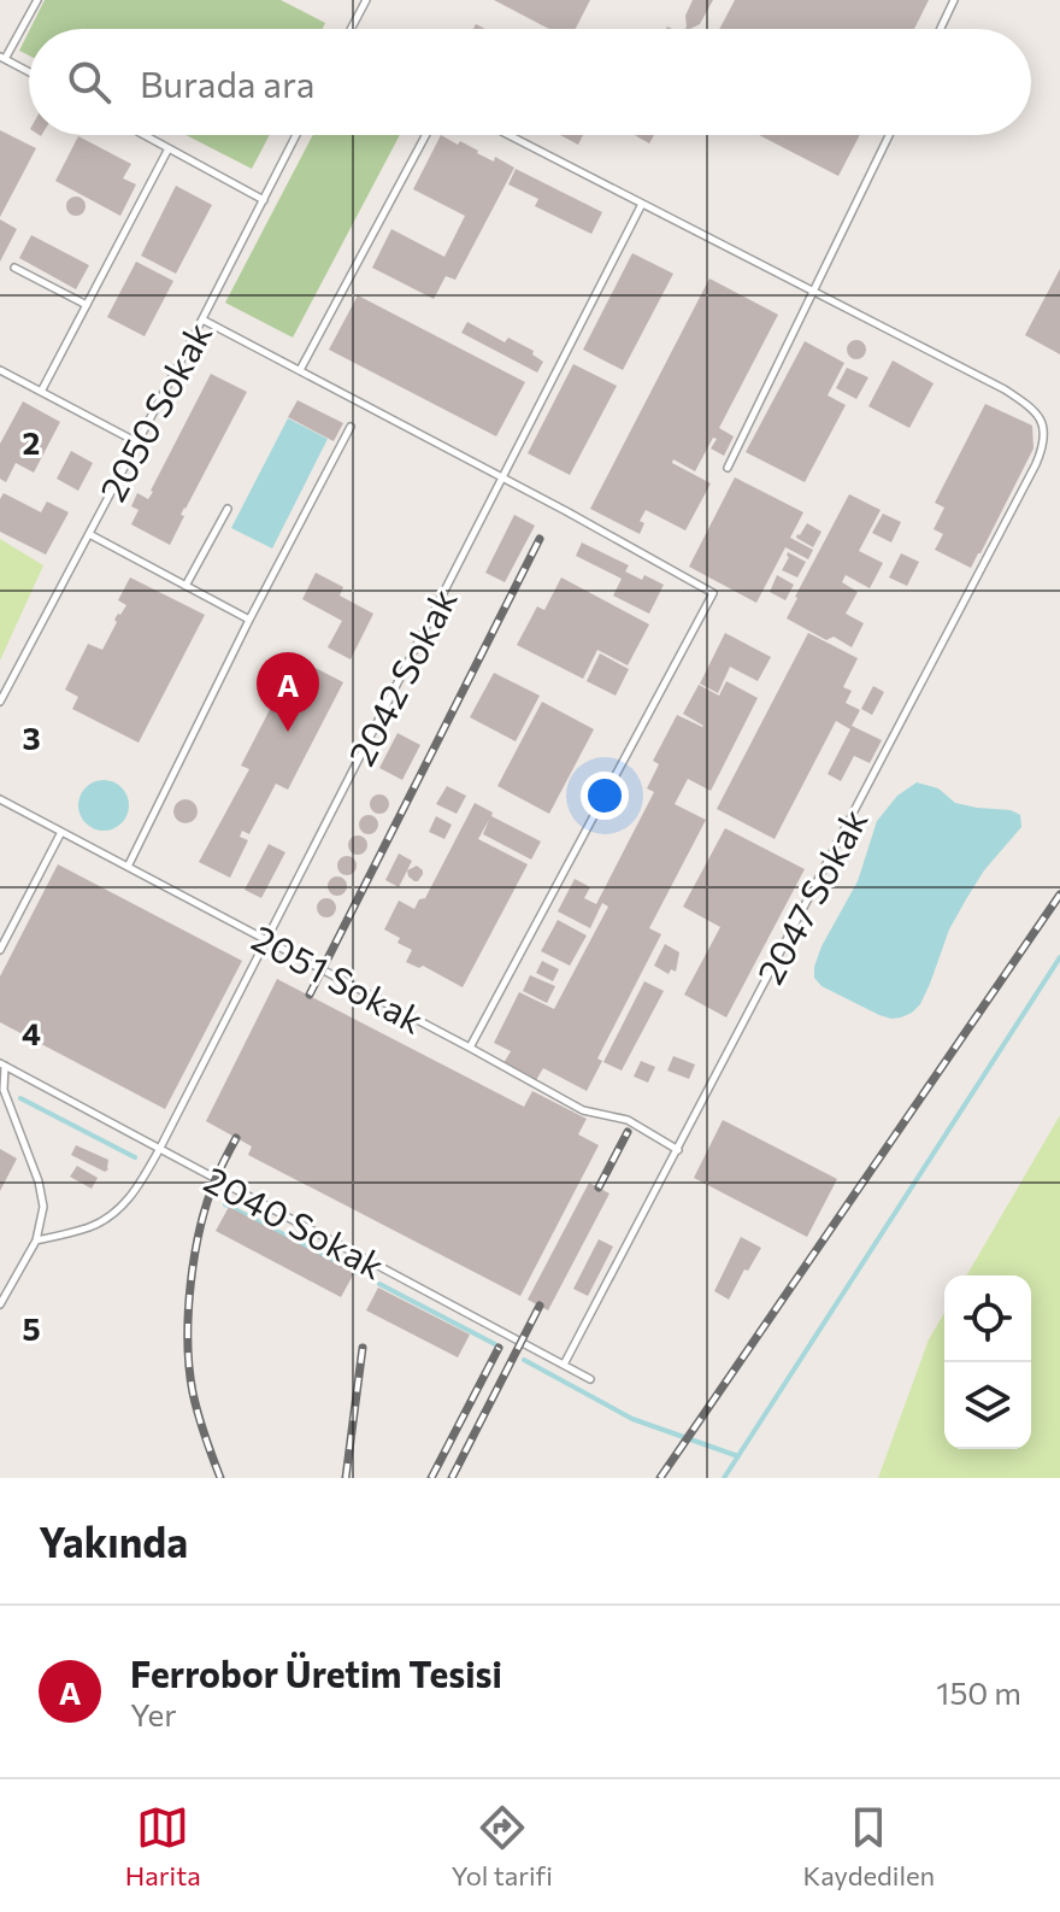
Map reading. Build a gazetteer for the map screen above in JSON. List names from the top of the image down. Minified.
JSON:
{"streets":{"lane":["2050 Sokak","2042 Sokak","2047 Sokak","2051 Sokak","2040 Sokak"]},"crossings":[["2042 Sokak","2051 Sokak"],["2042 Sokak","2040 Sokak"],["2047 Sokak","2051 Sokak"],["2047 Sokak","2040 Sokak"]],"page":{"search":"Burada ara","pins":"A","heading":"Yakında","list":[{"mark":"A","name":"Ferrobor Üretim Tesisi","note":"Yer","value":"150 m"}],"nav":["Harita","Yol tarifi","Kaydedilen"]},"grid":{"rows":["2","3","4","5"]}}
